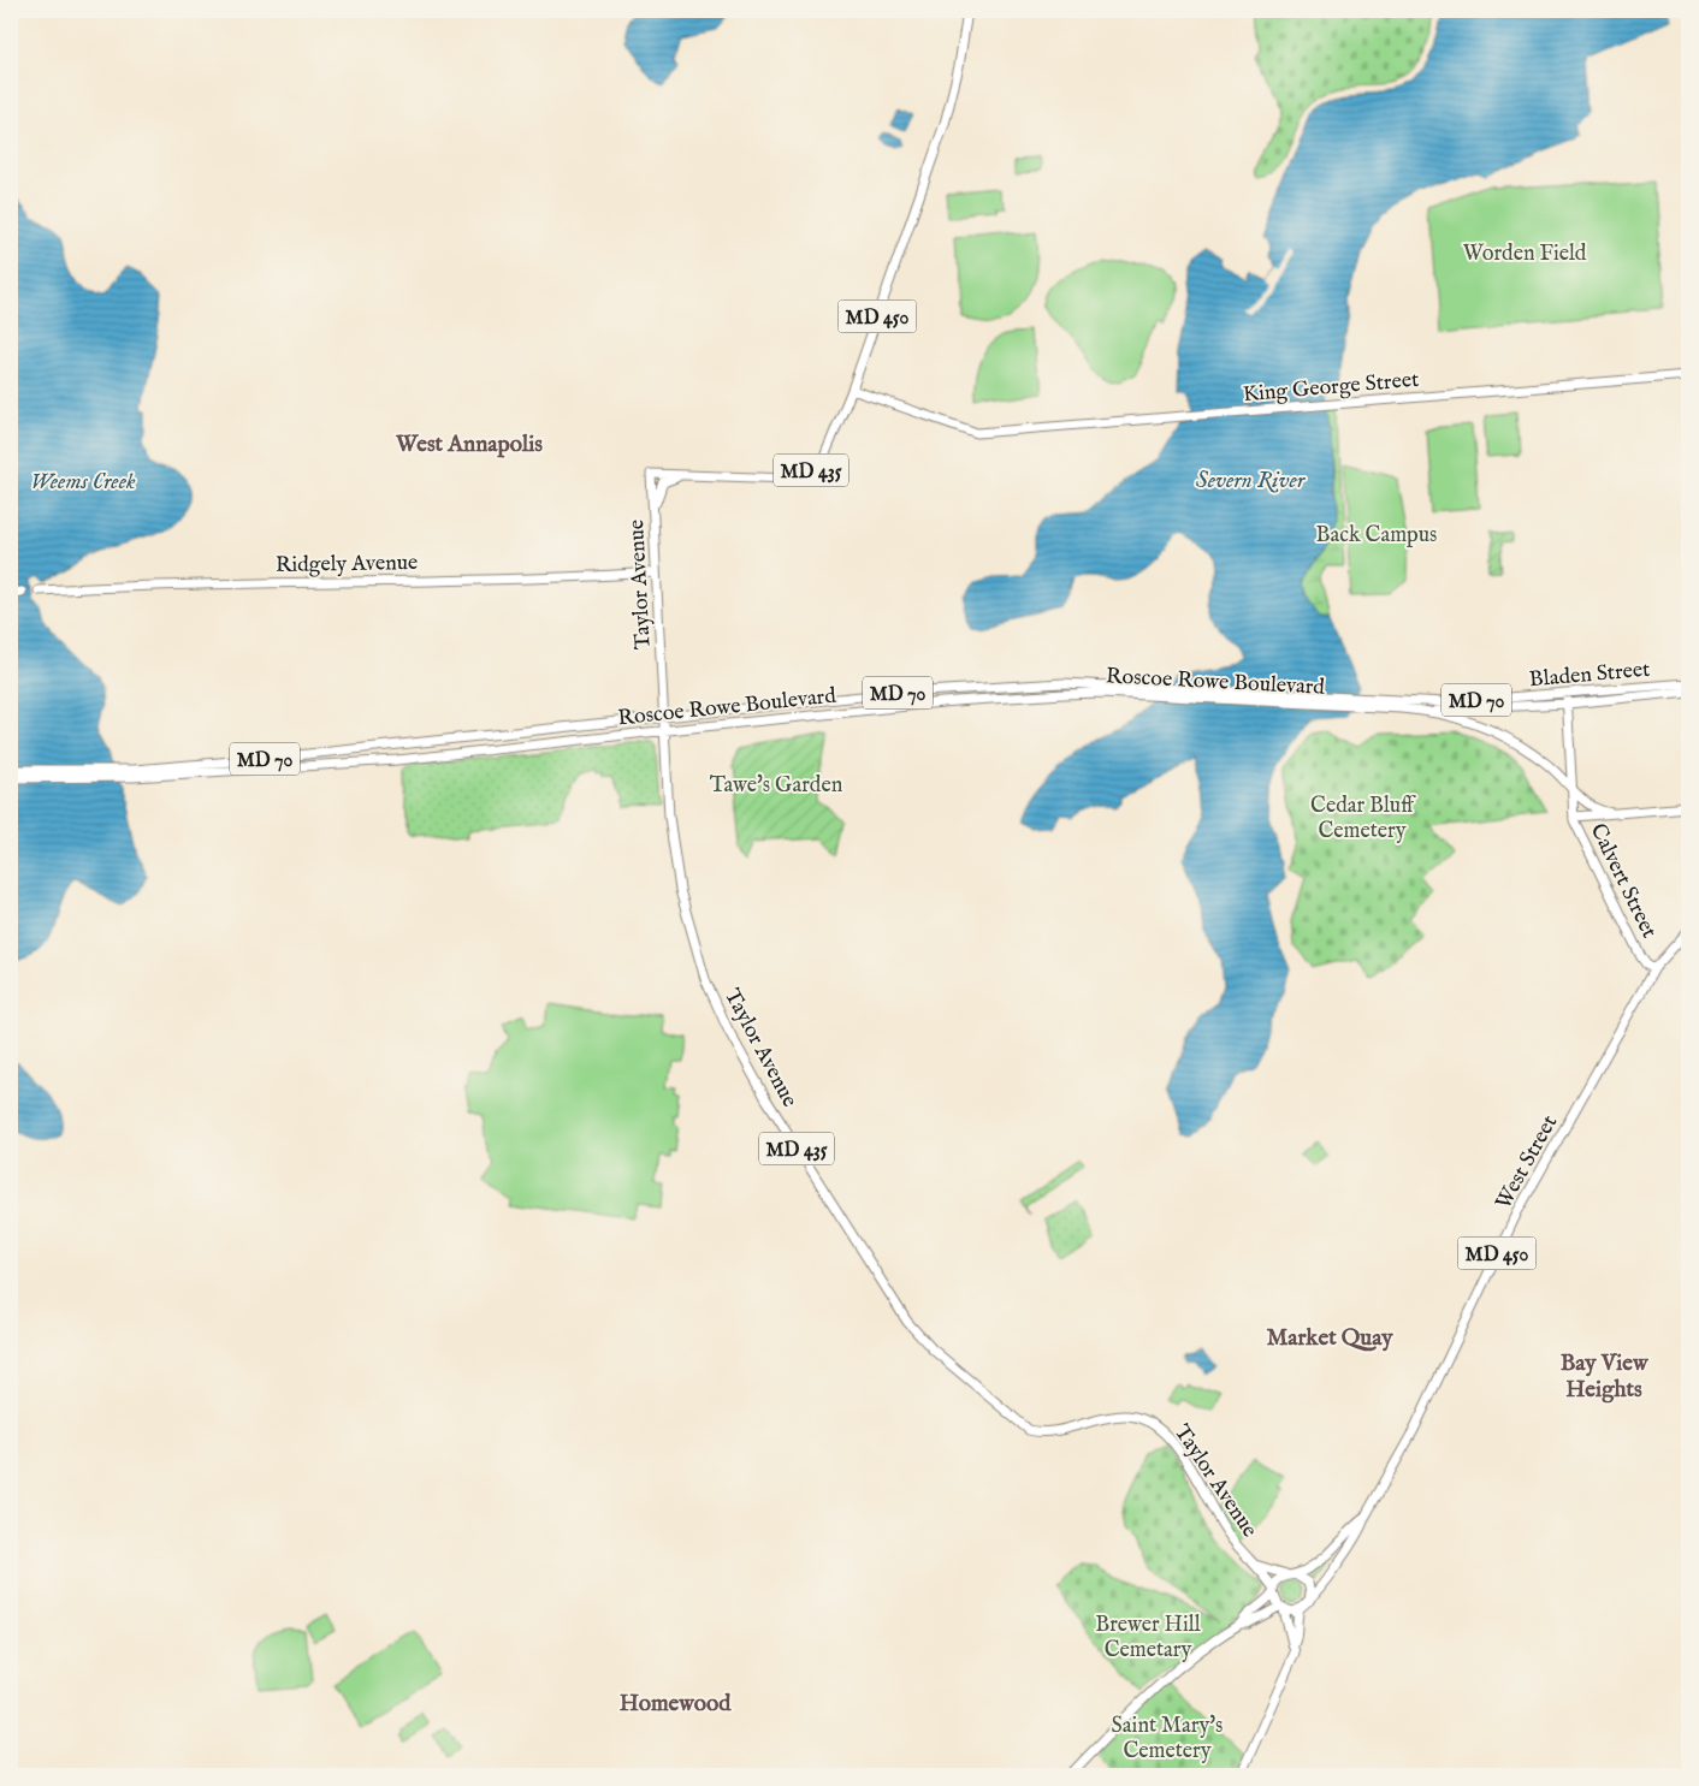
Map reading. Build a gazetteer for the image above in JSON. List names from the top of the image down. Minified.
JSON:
{"streets":{"main road":["MD 450","King George Street","MD 435","Ridgely Avenue","Taylor Avenue","Bladen Street","Roscoe Rowe Boulevard","MD 70","Calvert Street","West Street"]},"crossings":[["MD 450","King George Street"],["MD 450","MD 435"],["MD 450","Taylor Avenue"],["MD 450","West Street"],["King George Street","MD 435"],["MD 435","Taylor Avenue"],["Ridgely Avenue","Taylor Avenue"],["Taylor Avenue","Roscoe Rowe Boulevard"],["Taylor Avenue","West Street"],["Bladen Street","Roscoe Rowe Boulevard"],["Bladen Street","Calvert Street"],["Roscoe Rowe Boulevard","Calvert Street"],["Calvert Street","West Street"]],"districts":["West Annapolis","Market Quay","Bay View Heights","Homewood"],"water":["Severn River","Weems Creek"],"parks":["Worden Field","Back Campus","Tawe's Garden","Cedar Bluff Cemetery","Brewer Hill Cemetary","Saint Mary's Cemetery"]}
